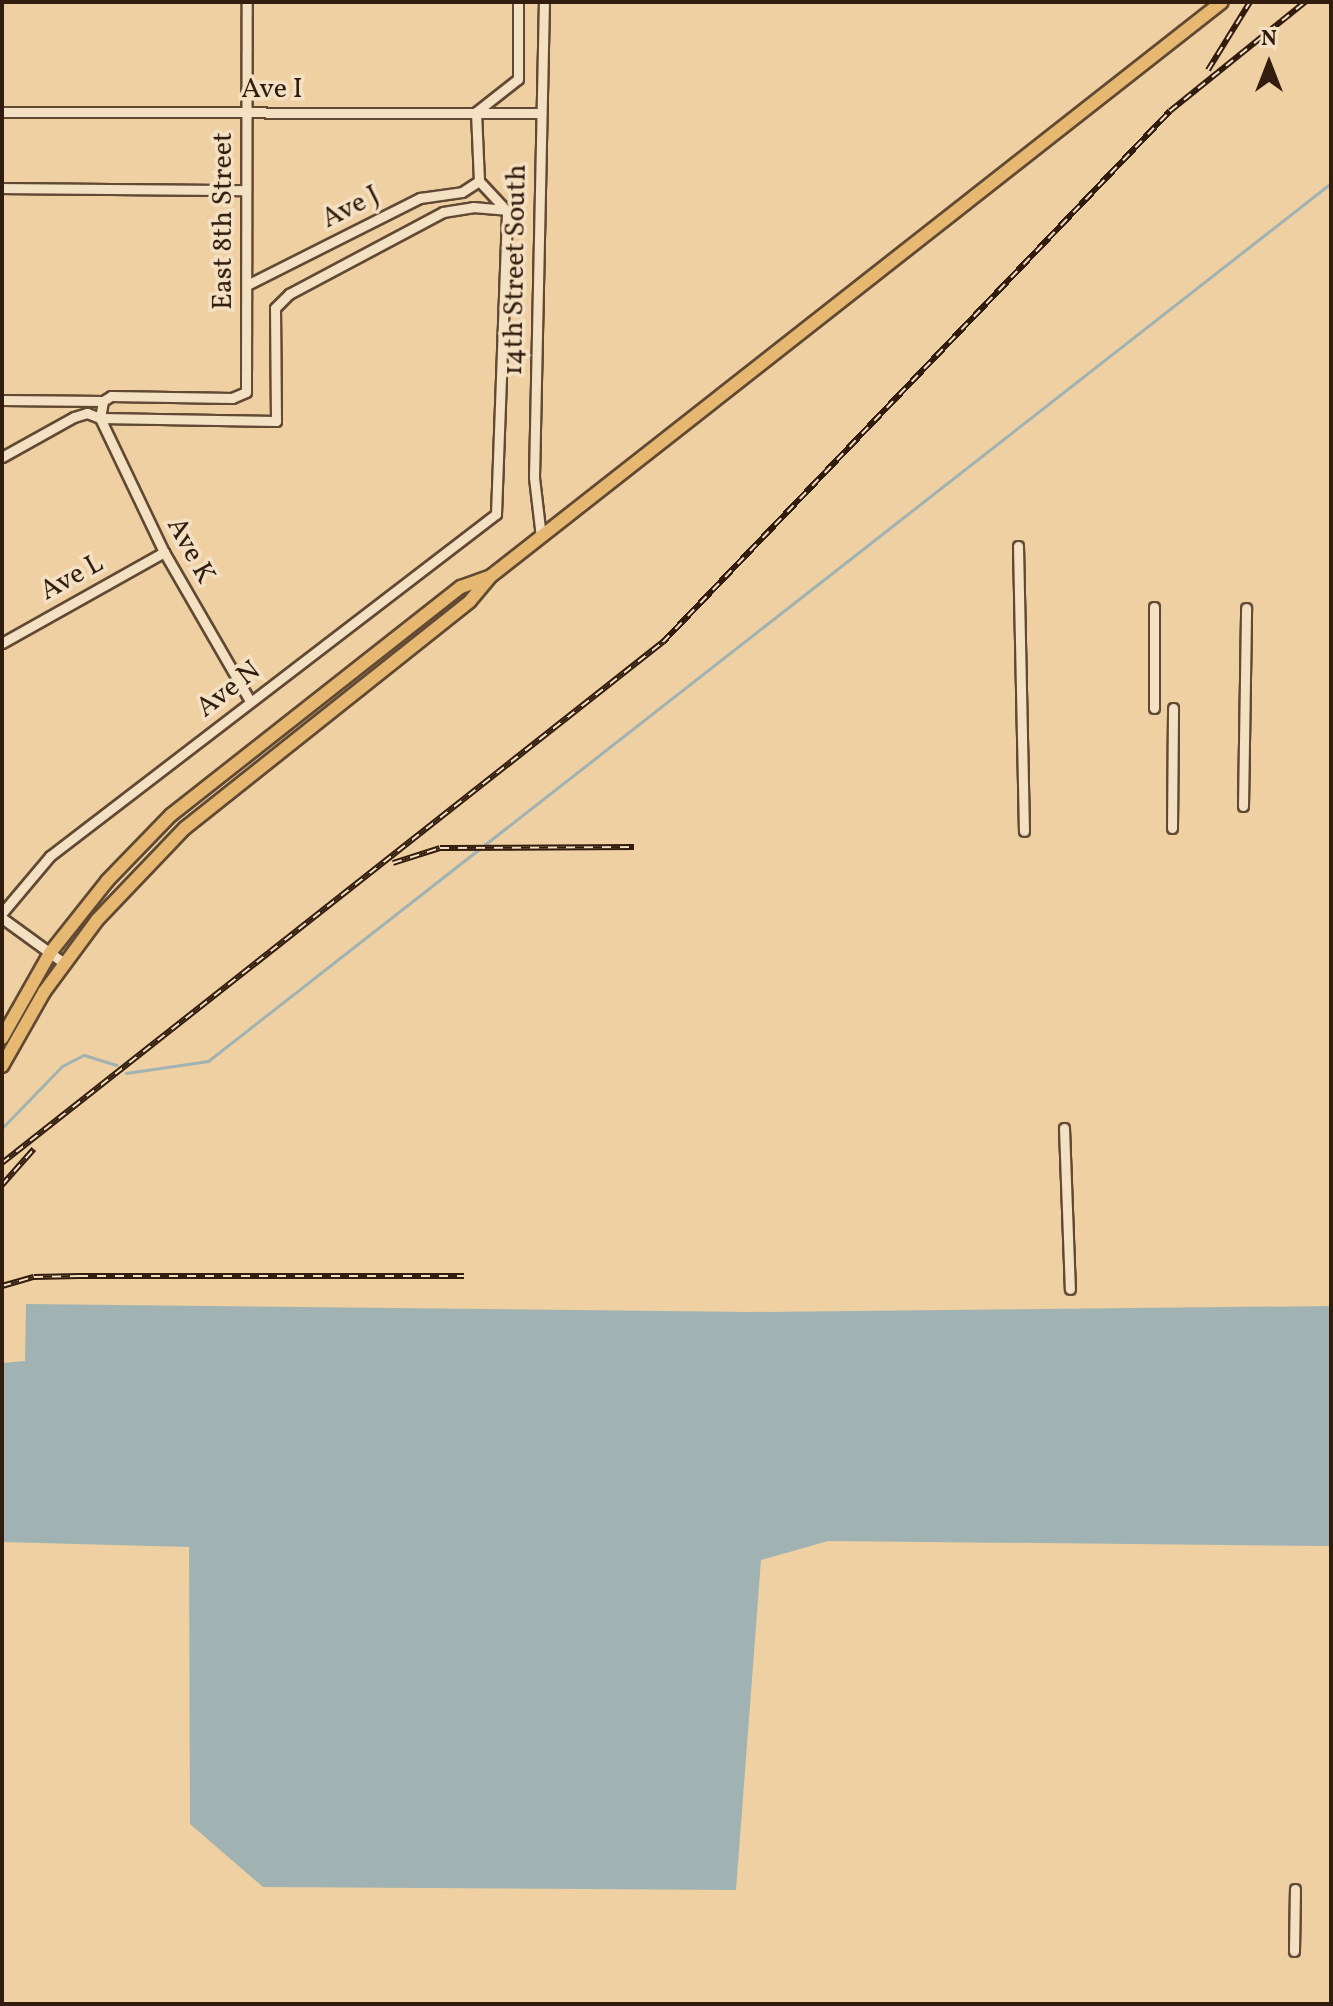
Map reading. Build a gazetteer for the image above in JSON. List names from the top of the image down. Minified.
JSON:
{"streets":{"street":["Ave I","Ave J","East 8th Street","14th Street South","Ave K","Ave L","Ave N"]},"crossings":[["Ave I","East 8th Street"],["Ave I","14th Street South"],["Ave J","East 8th Street"],["Ave K","Ave L"],["Ave K","Ave N"]],"north":"top"}
